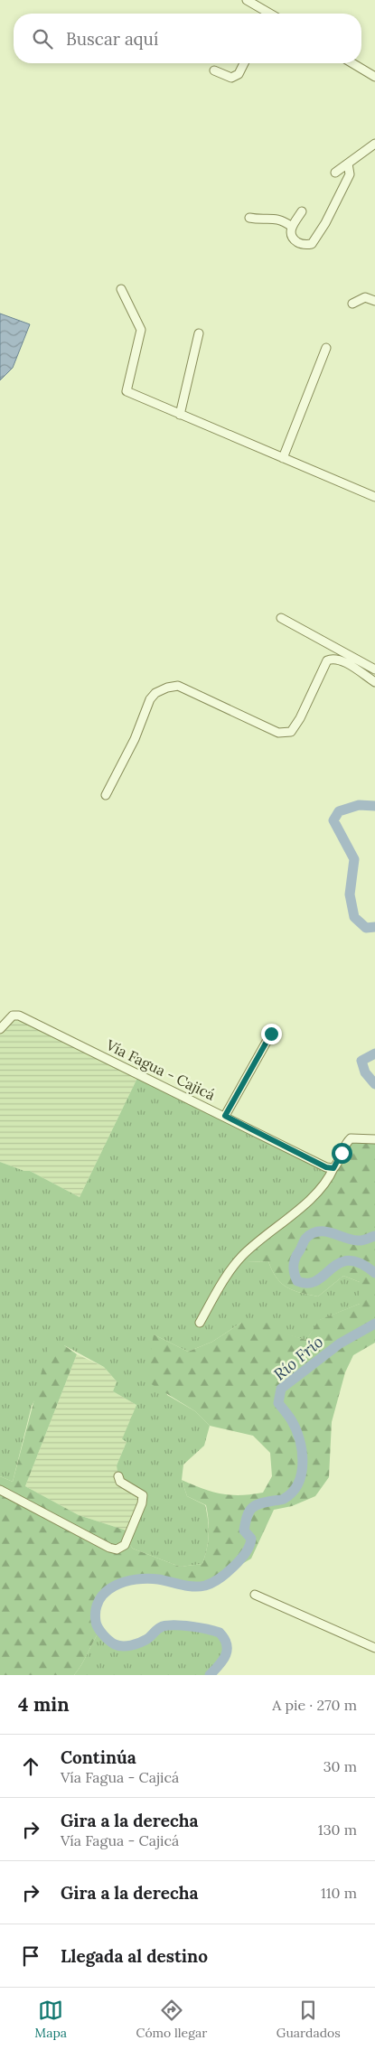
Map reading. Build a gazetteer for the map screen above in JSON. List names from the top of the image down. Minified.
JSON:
{"streets":{"street":["Vía Fagua - Cajicá"]},"water":["Río Frío"],"page":{"search":"Buscar aquí","heading":["4 min","A pie · 270 m"],"list":[["Continúa","Vía Fagua - Cajicá","30 m"],["Gira a la derecha","Vía Fagua - Cajicá","130 m"],["Gira a la derecha","110 m"],"Llegada al destino"],"nav":["Mapa","Cómo llegar","Guardados"]}}
